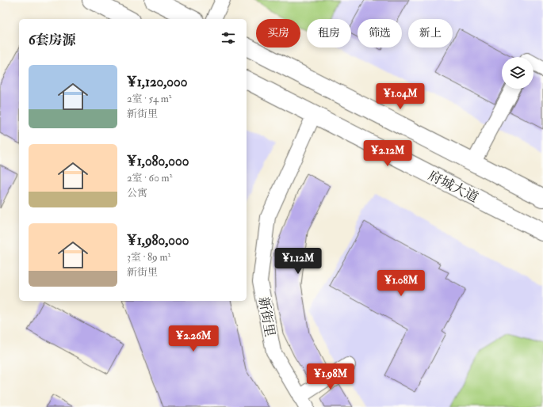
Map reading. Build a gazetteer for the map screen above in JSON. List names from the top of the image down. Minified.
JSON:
{"streets":{"main road":["府城大道"],"street":["新街里"]},"crossings":[["府城大道","新街里"]],"page":{"chip":["买房","租房","筛选","新上"],"heading":"6套房源","list":[{"name":"¥1,120,000","note":"2室 · 54 m² · 新街里"},{"name":"¥1,080,000","note":"2室 · 60 m² · 公寓"},{"name":"¥1,980,000","note":"3室 · 89 m² · 新街里"}],"price":["¥1.04M","¥2.12M","¥1.12M","¥1.08M","¥2.26M","¥1.98M"]}}
